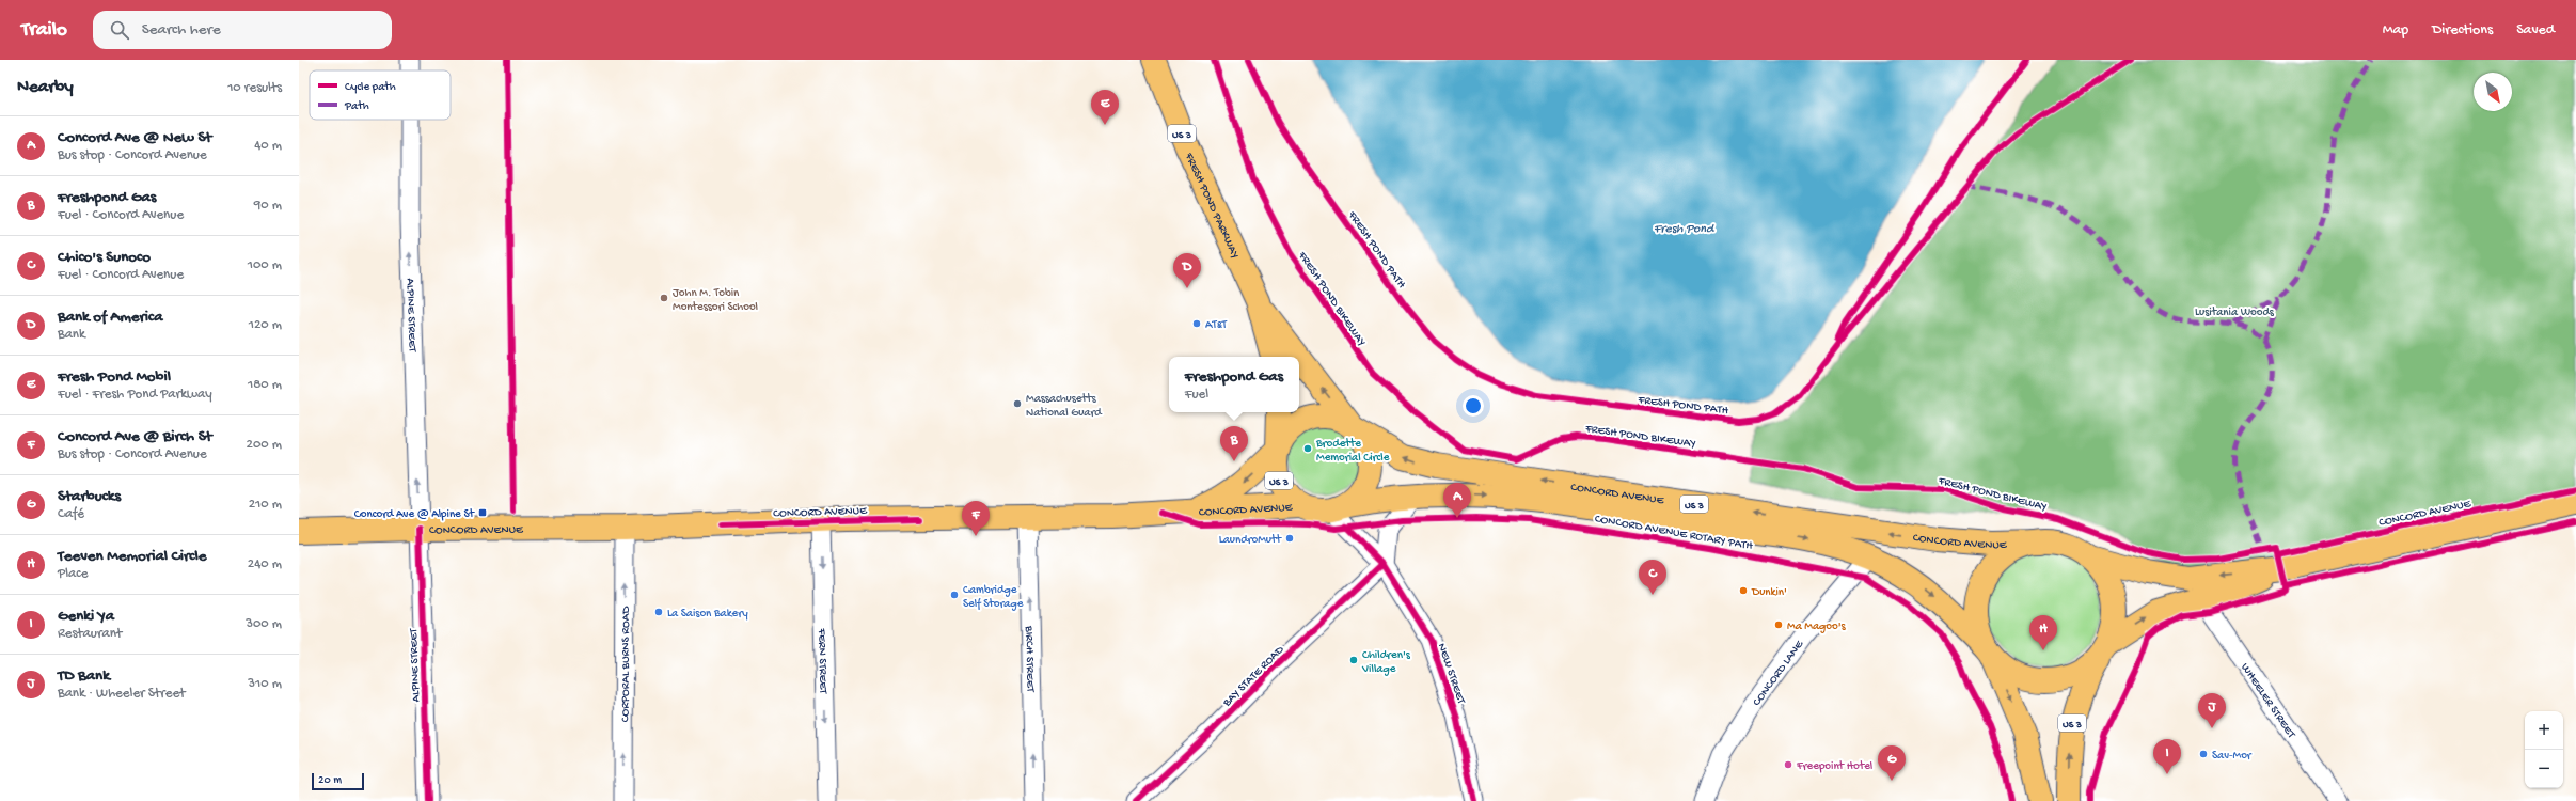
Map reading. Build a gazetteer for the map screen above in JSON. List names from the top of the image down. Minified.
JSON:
{"streets":{"main road":["US 3","FRESH POND PARKWAY","CONCORD AVENUE"],"street":["ALPINE STREET","BIRCH STREET","FERN STREET","CORPORAL BURNS ROAD","NEW STREET","CONCORD LANE","BAY STATE ROAD","WHEELER STREET"],"cycle path":["FRESH POND PATH","FRESH POND BIKEWAY","CONCORD AVENUE ROTARY PATH"]},"crossings":[["US 3","FRESH POND PARKWAY"],["US 3","CONCORD AVENUE"],["US 3","NEW STREET"],["FRESH POND PARKWAY","CONCORD AVENUE"],["FRESH POND PARKWAY","NEW STREET"],["ALPINE STREET","CONCORD AVENUE"],["CONCORD AVENUE","BIRCH STREET"],["CONCORD AVENUE","FERN STREET"],["CONCORD AVENUE","CORPORAL BURNS ROAD"],["CONCORD AVENUE","NEW STREET"],["CONCORD AVENUE","CONCORD LANE"],["CONCORD AVENUE","WHEELER STREET"],["NEW STREET","BAY STATE ROAD"]],"one_way":["ALPINE STREET","BIRCH STREET","FERN STREET","CORPORAL BURNS ROAD"],"water":["Fresh Pond"],"parks":["Lusitania Woods"],"places":{"other":["John M. Tobin Montessori School","AT&T","Massachusetts National Guard","Brodette Memorial Circle","LaundroMutt","Dunkin'","Cambridge Self Storage","La Saison Bakery","Ma Magoo's","Children's Village","Sav-Mor","Freepoint Hotel"],"transit":["Concord Ave @ Alpine St"]},"legend":["Cycle path","Path"],"scale_bar":"20 m","north":"bottom right","page":{"header":"Trailo","search":"Search here","nav":["Map","Directions","Saved"],"heading":["Nearby","10 results"],"pins":["E","D","B","A","F","C","H","J","I","G"],"list":[{"mark":"A","name":"Concord Ave @ New St","note":"Bus stop · Concord Avenue","value":"40 m"},{"mark":"B","name":"Freshpond Gas","note":"Fuel · Concord Avenue","value":"90 m"},{"mark":"C","name":"Chico's Sunoco","note":"Fuel · Concord Avenue","value":"100 m"},{"mark":"D","name":"Bank of America","note":"Bank","value":"120 m"},{"mark":"E","name":"Fresh Pond Mobil","note":"Fuel · Fresh Pond Parkway","value":"180 m"},{"mark":"F","name":"Concord Ave @ Birch St","note":"Bus stop · Concord Avenue","value":"200 m"},{"mark":"G","name":"Starbucks","note":"Café","value":"210 m"},{"mark":"H","name":"Teeven Memorial Circle","note":"Place","value":"240 m"},{"mark":"I","name":"Genki Ya","note":"Restaurant","value":"300 m"},{"mark":"J","name":"TD Bank","note":"Bank · Wheeler Street","value":"310 m"}],"popup":["Freshpond Gas","Fuel"],"map_buttons":["+","−"],"scale":"20 m"}}
